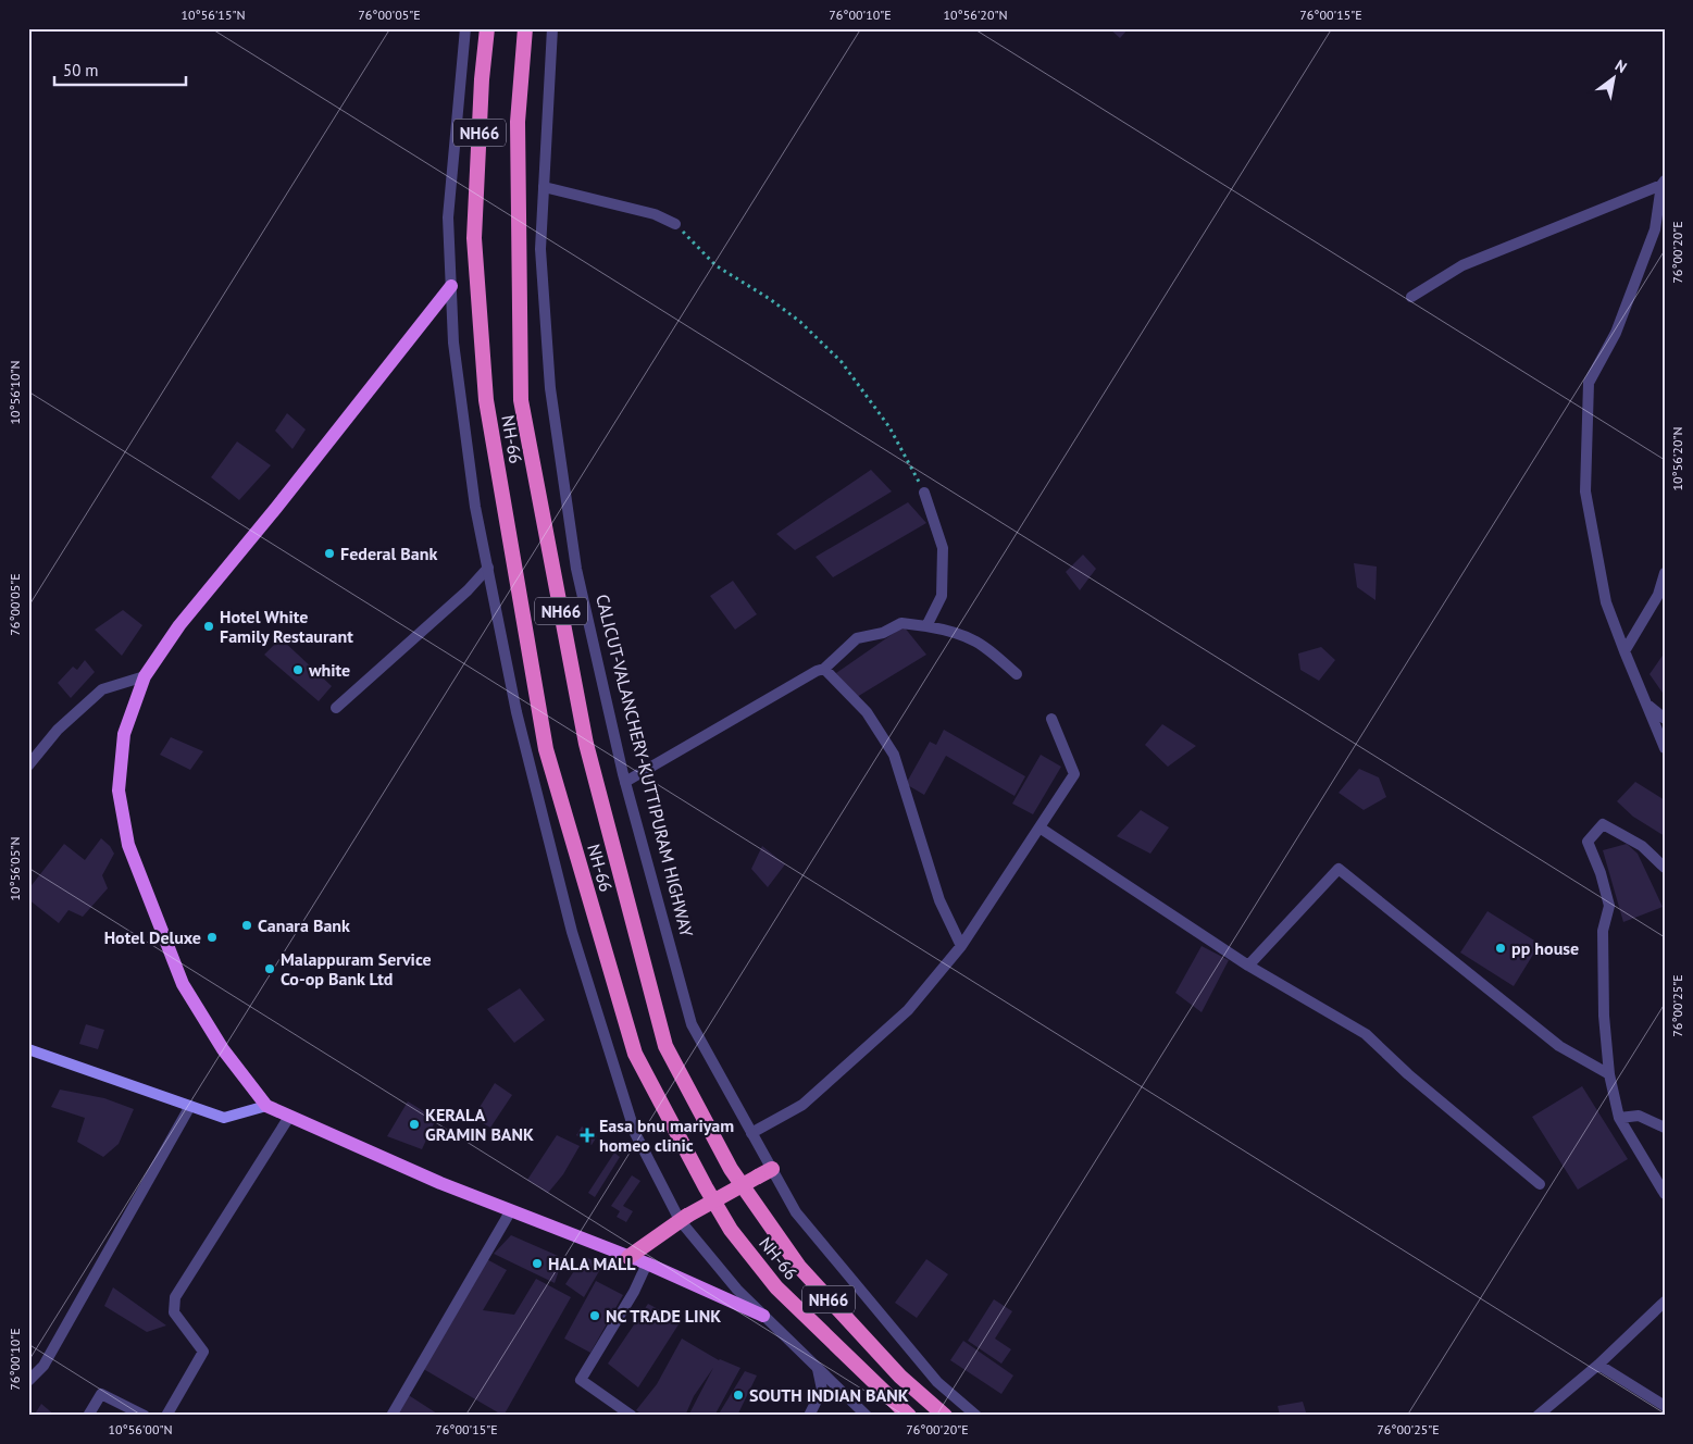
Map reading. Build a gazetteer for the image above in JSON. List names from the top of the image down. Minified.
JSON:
{"streets":{"highway":["NH66","NH-66"],"street":["CALICUT-VALANCHERY-KUTTIPURAM HIGHWAY"]},"places":{"other":["Federal Bank","Hotel White Family Restaurant","white","Canara Bank","Hotel Deluxe","pp house","Malappuram Service Co-op Bank Ltd","KERALA GRAMIN BANK","HALA MALL","NC TRADE LINK","SOUTH INDIAN BANK"],"health":["Easa bnu mariyam homeo clinic"]},"scale_bar":"50 m","north":"top right","coordinates":["10°56'15\"N","76°00'05\"E","76°00'10\"E","10°56'20\"N","76°00'15\"E","76°00'20\"E","10°56'10\"N","10°56'05\"N","76°00'25\"E","10°56'00\"N"]}
